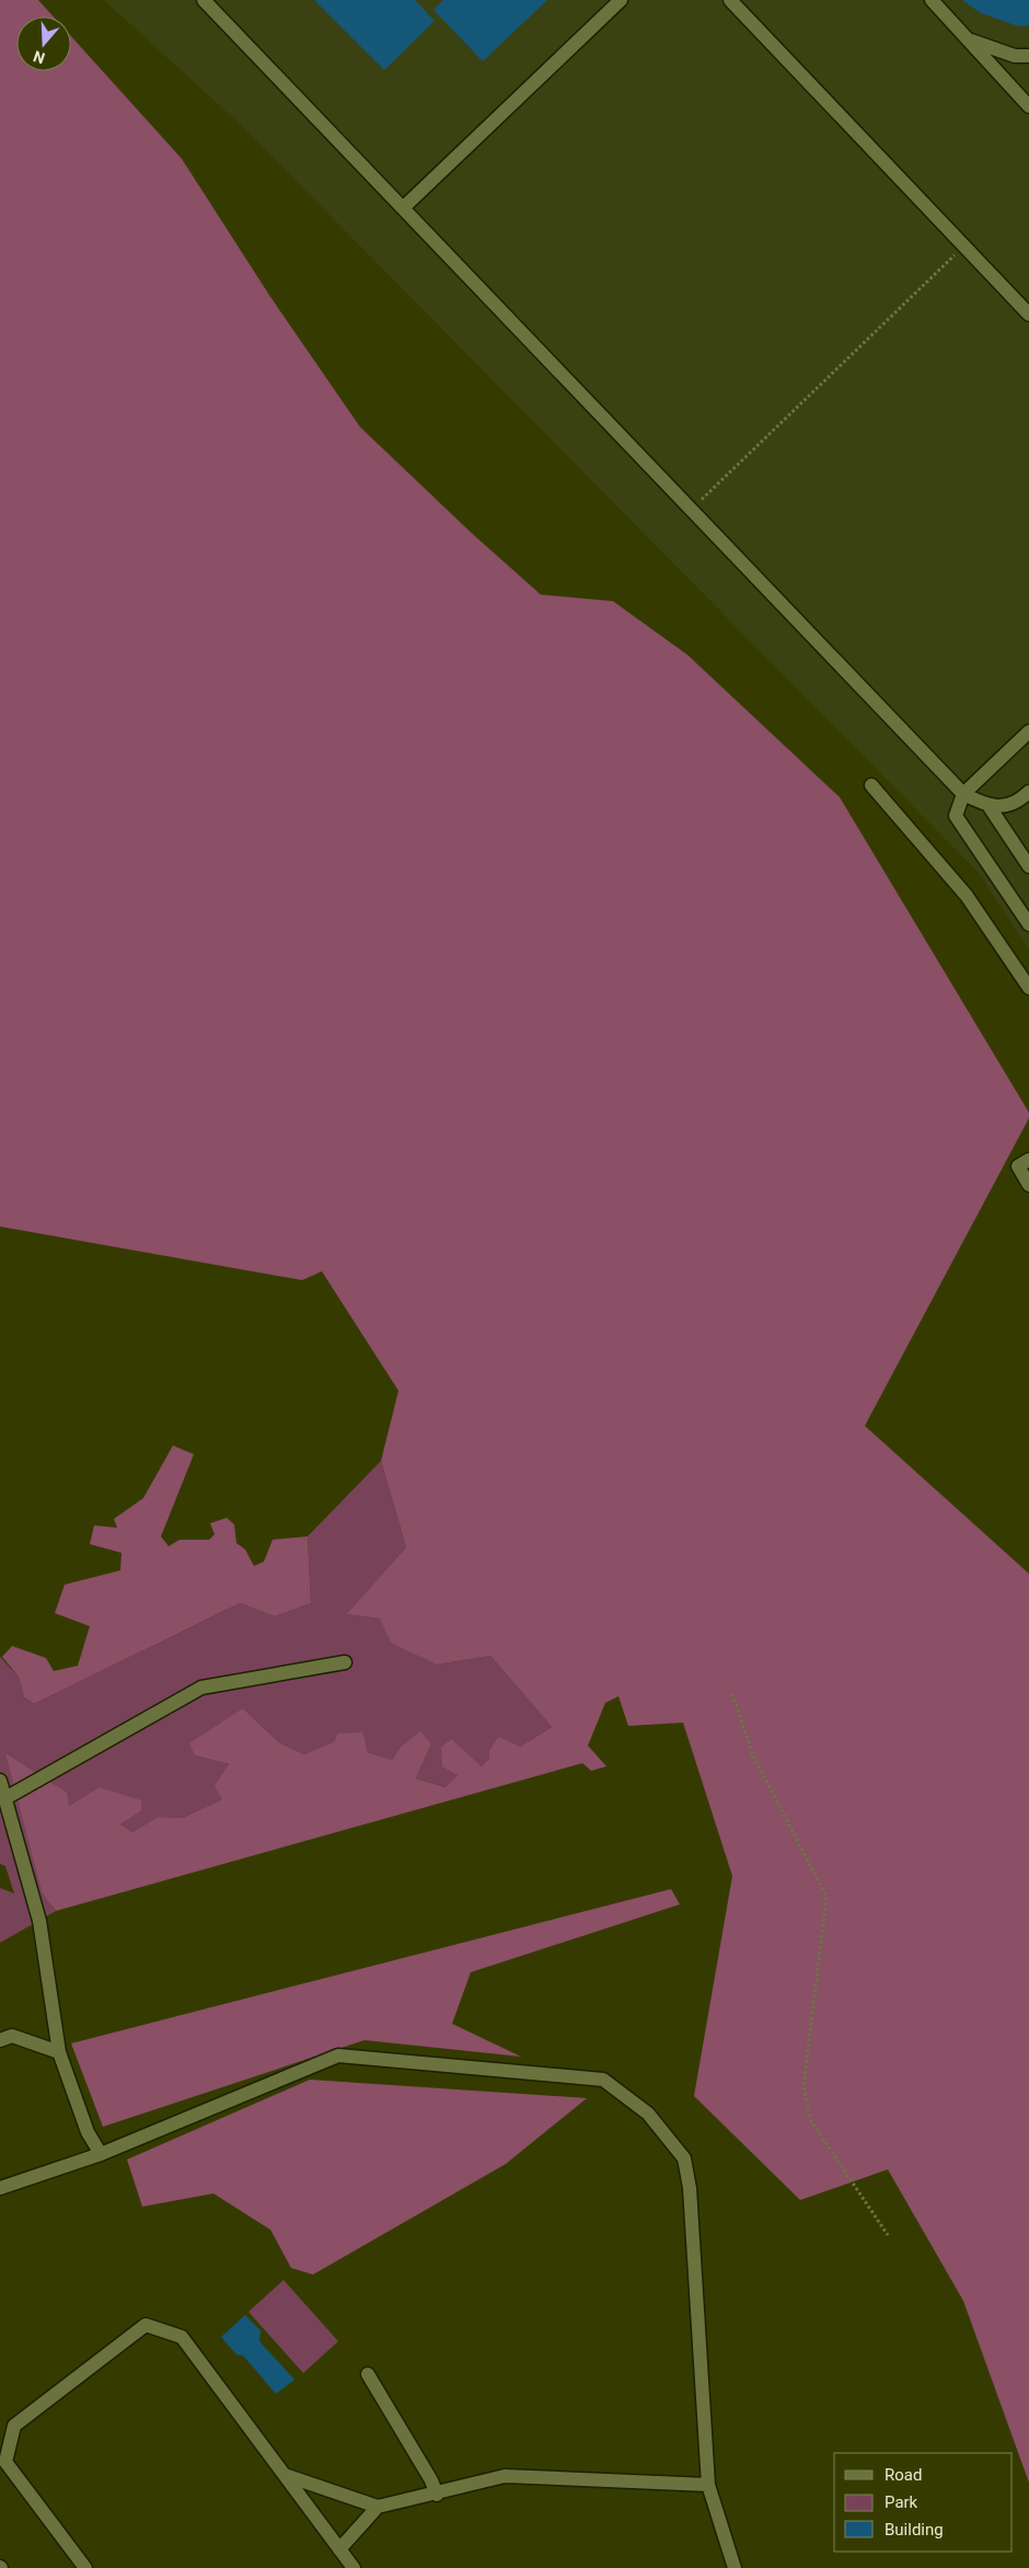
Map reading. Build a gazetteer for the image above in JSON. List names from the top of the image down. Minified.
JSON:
{"legend":["Road","Park","Building"],"north":"bottom"}
